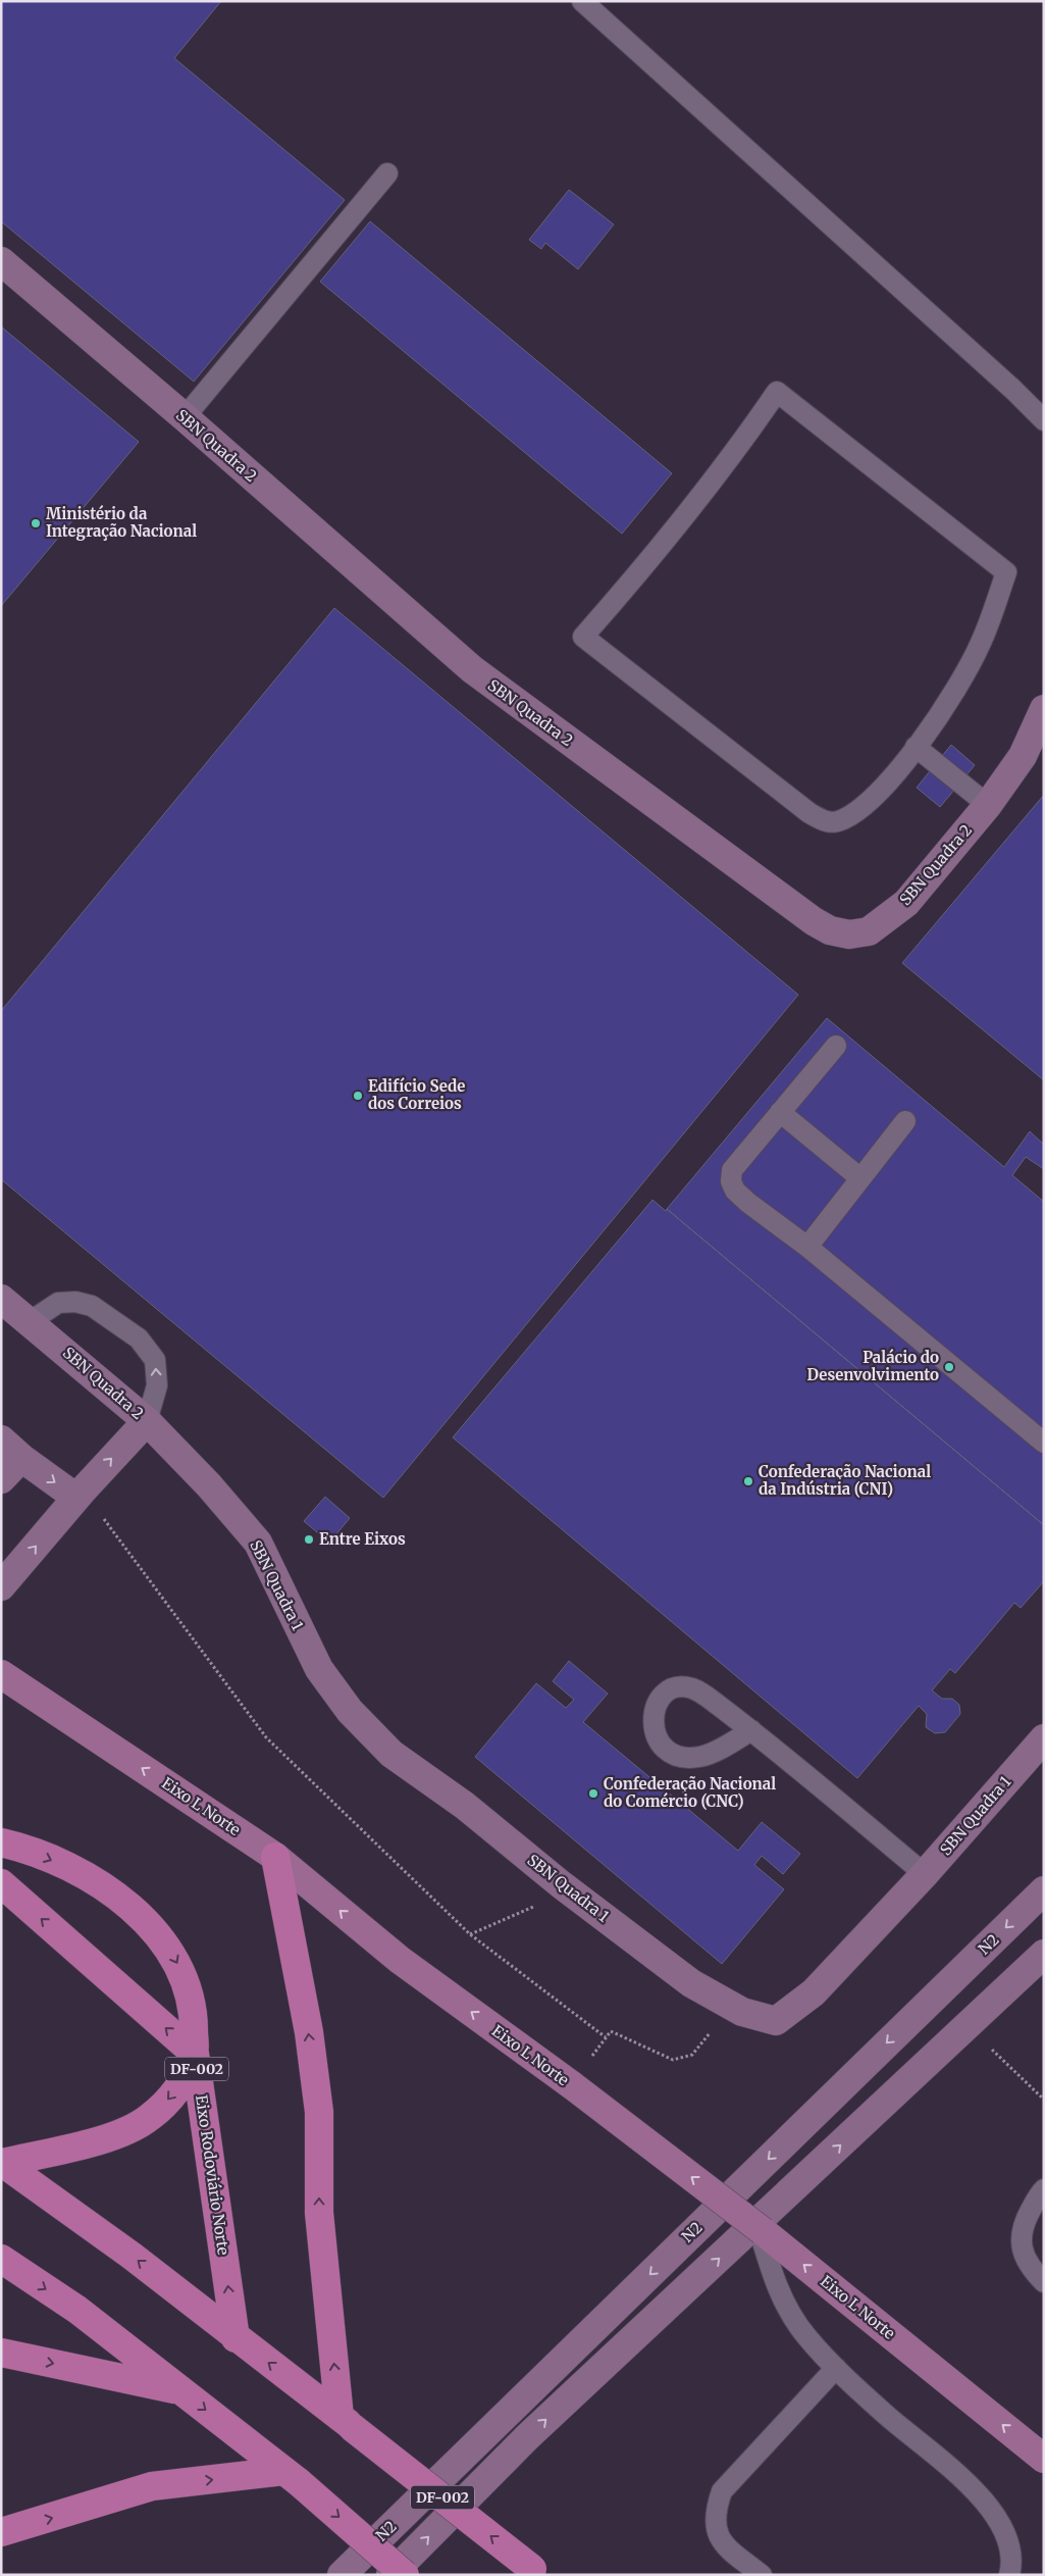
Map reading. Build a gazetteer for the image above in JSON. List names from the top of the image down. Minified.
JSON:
{"streets":{"highway":["DF-002","Eixo Rodoviário Norte"],"main road":["Eixo L Norte"],"street":["SBN Quadra 2","SBN Quadra 1","N2"]},"crossings":[["SBN Quadra 2","SBN Quadra 1"],["DF-002","Eixo Rodoviário Norte"]],"one_way":["Eixo L Norte"],"places":["Ministério da Integração Nacional","Edifício Sede dos Correios","Palácio do Desenvolvimento","Confederação Nacional da Indústria (CNI)","Entre Eixos","Confederação Nacional do Comércio (CNC)"]}
